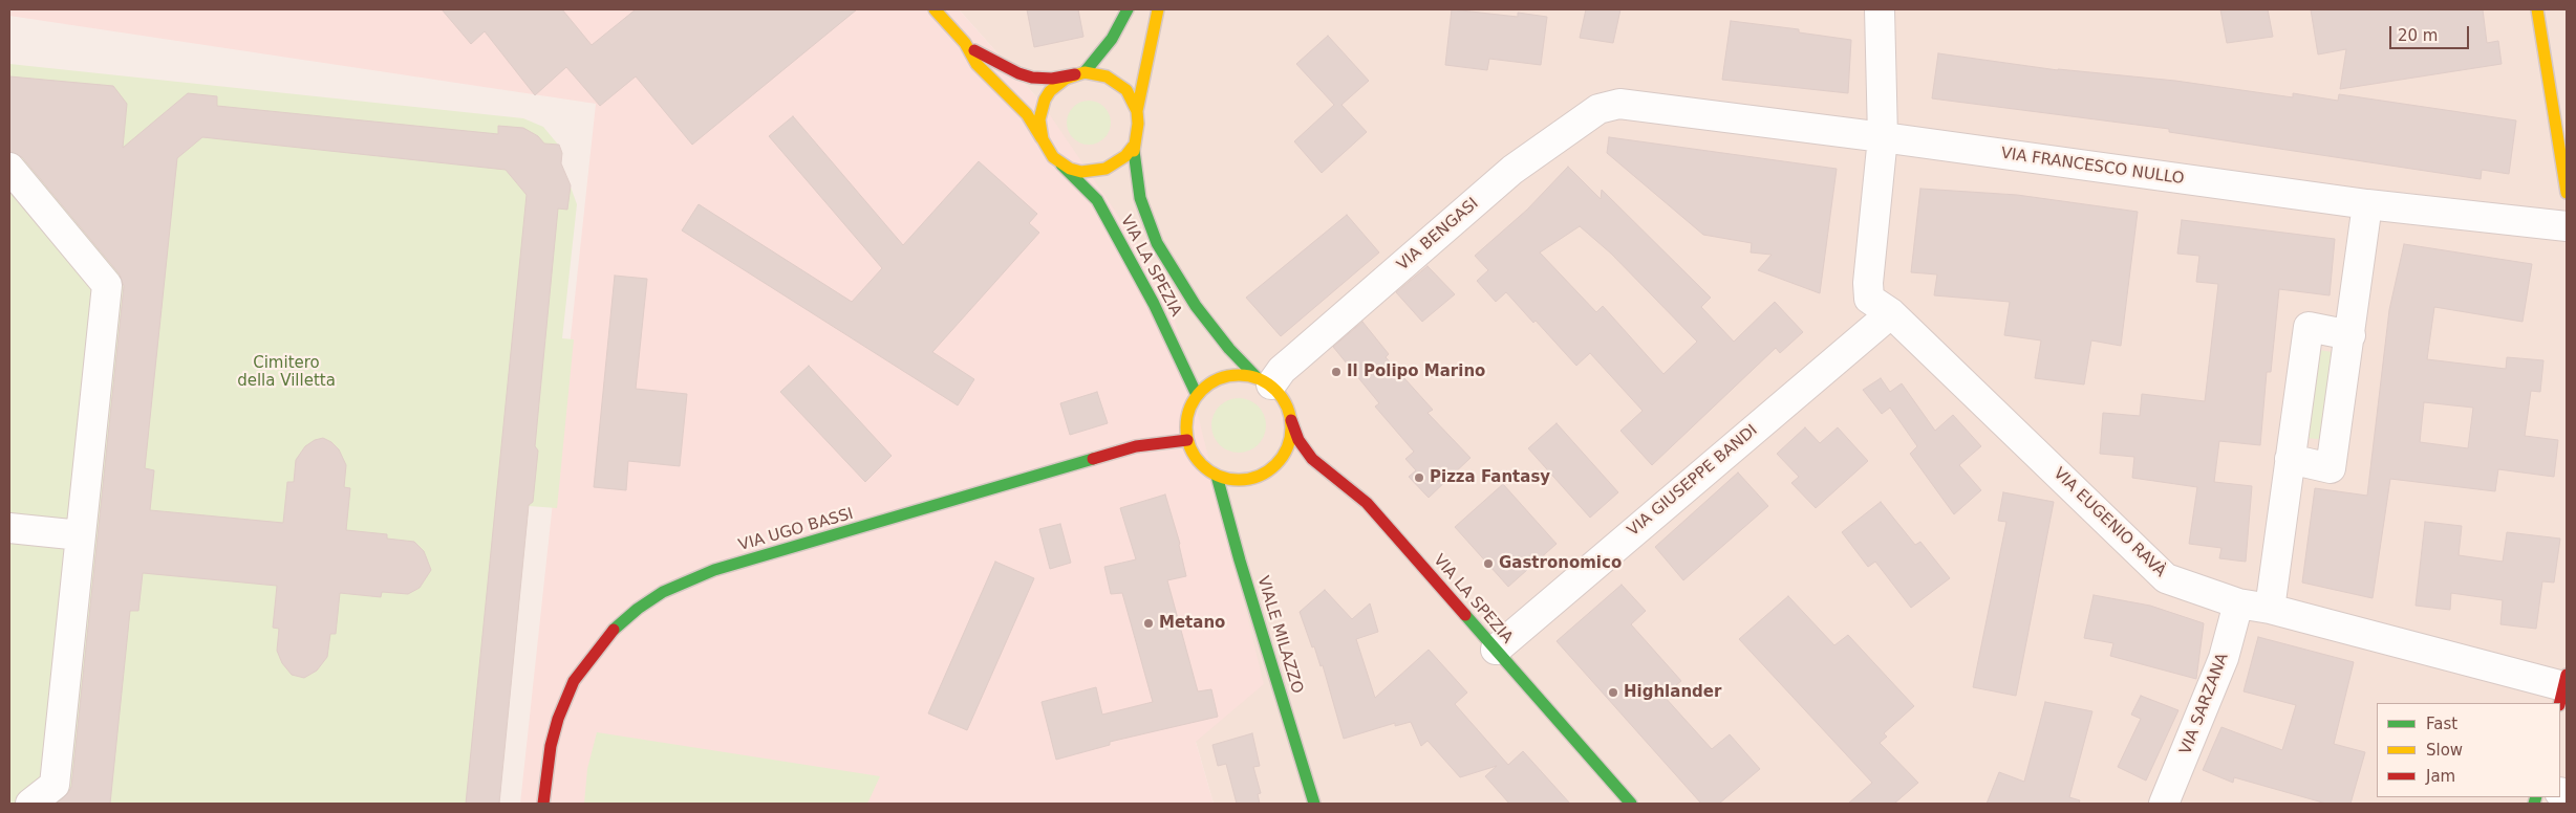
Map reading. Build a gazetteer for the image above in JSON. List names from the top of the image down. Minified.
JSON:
{"streets":{"street":["VIA FRANCESCO NULLO","VIA BENGASI","VIA LA SPEZIA","VIA GIUSEPPE BANDI","VIA EUGENIO RAVÀ","VIA UGO BASSI","VIALE MILAZZO","VIA SARZANA"]},"crossings":[["VIA FRANCESCO NULLO","VIA BENGASI"],["VIA FRANCESCO NULLO","VIA EUGENIO RAVÀ"],["VIA BENGASI","VIA LA SPEZIA"],["VIA BENGASI","VIA UGO BASSI"],["VIA BENGASI","VIALE MILAZZO"],["VIA LA SPEZIA","VIA GIUSEPPE BANDI"],["VIA LA SPEZIA","VIA UGO BASSI"],["VIA LA SPEZIA","VIALE MILAZZO"],["VIA GIUSEPPE BANDI","VIA EUGENIO RAVÀ"],["VIA EUGENIO RAVÀ","VIA SARZANA"],["VIA UGO BASSI","VIALE MILAZZO"]],"parks":["Cimitero della Villetta"],"places":["Il Polipo Marino","Pizza Fantasy","Gastronomico","Metano","Highlander"],"legend":["Fast","Slow","Jam"],"scale_bar":"20 m"}
